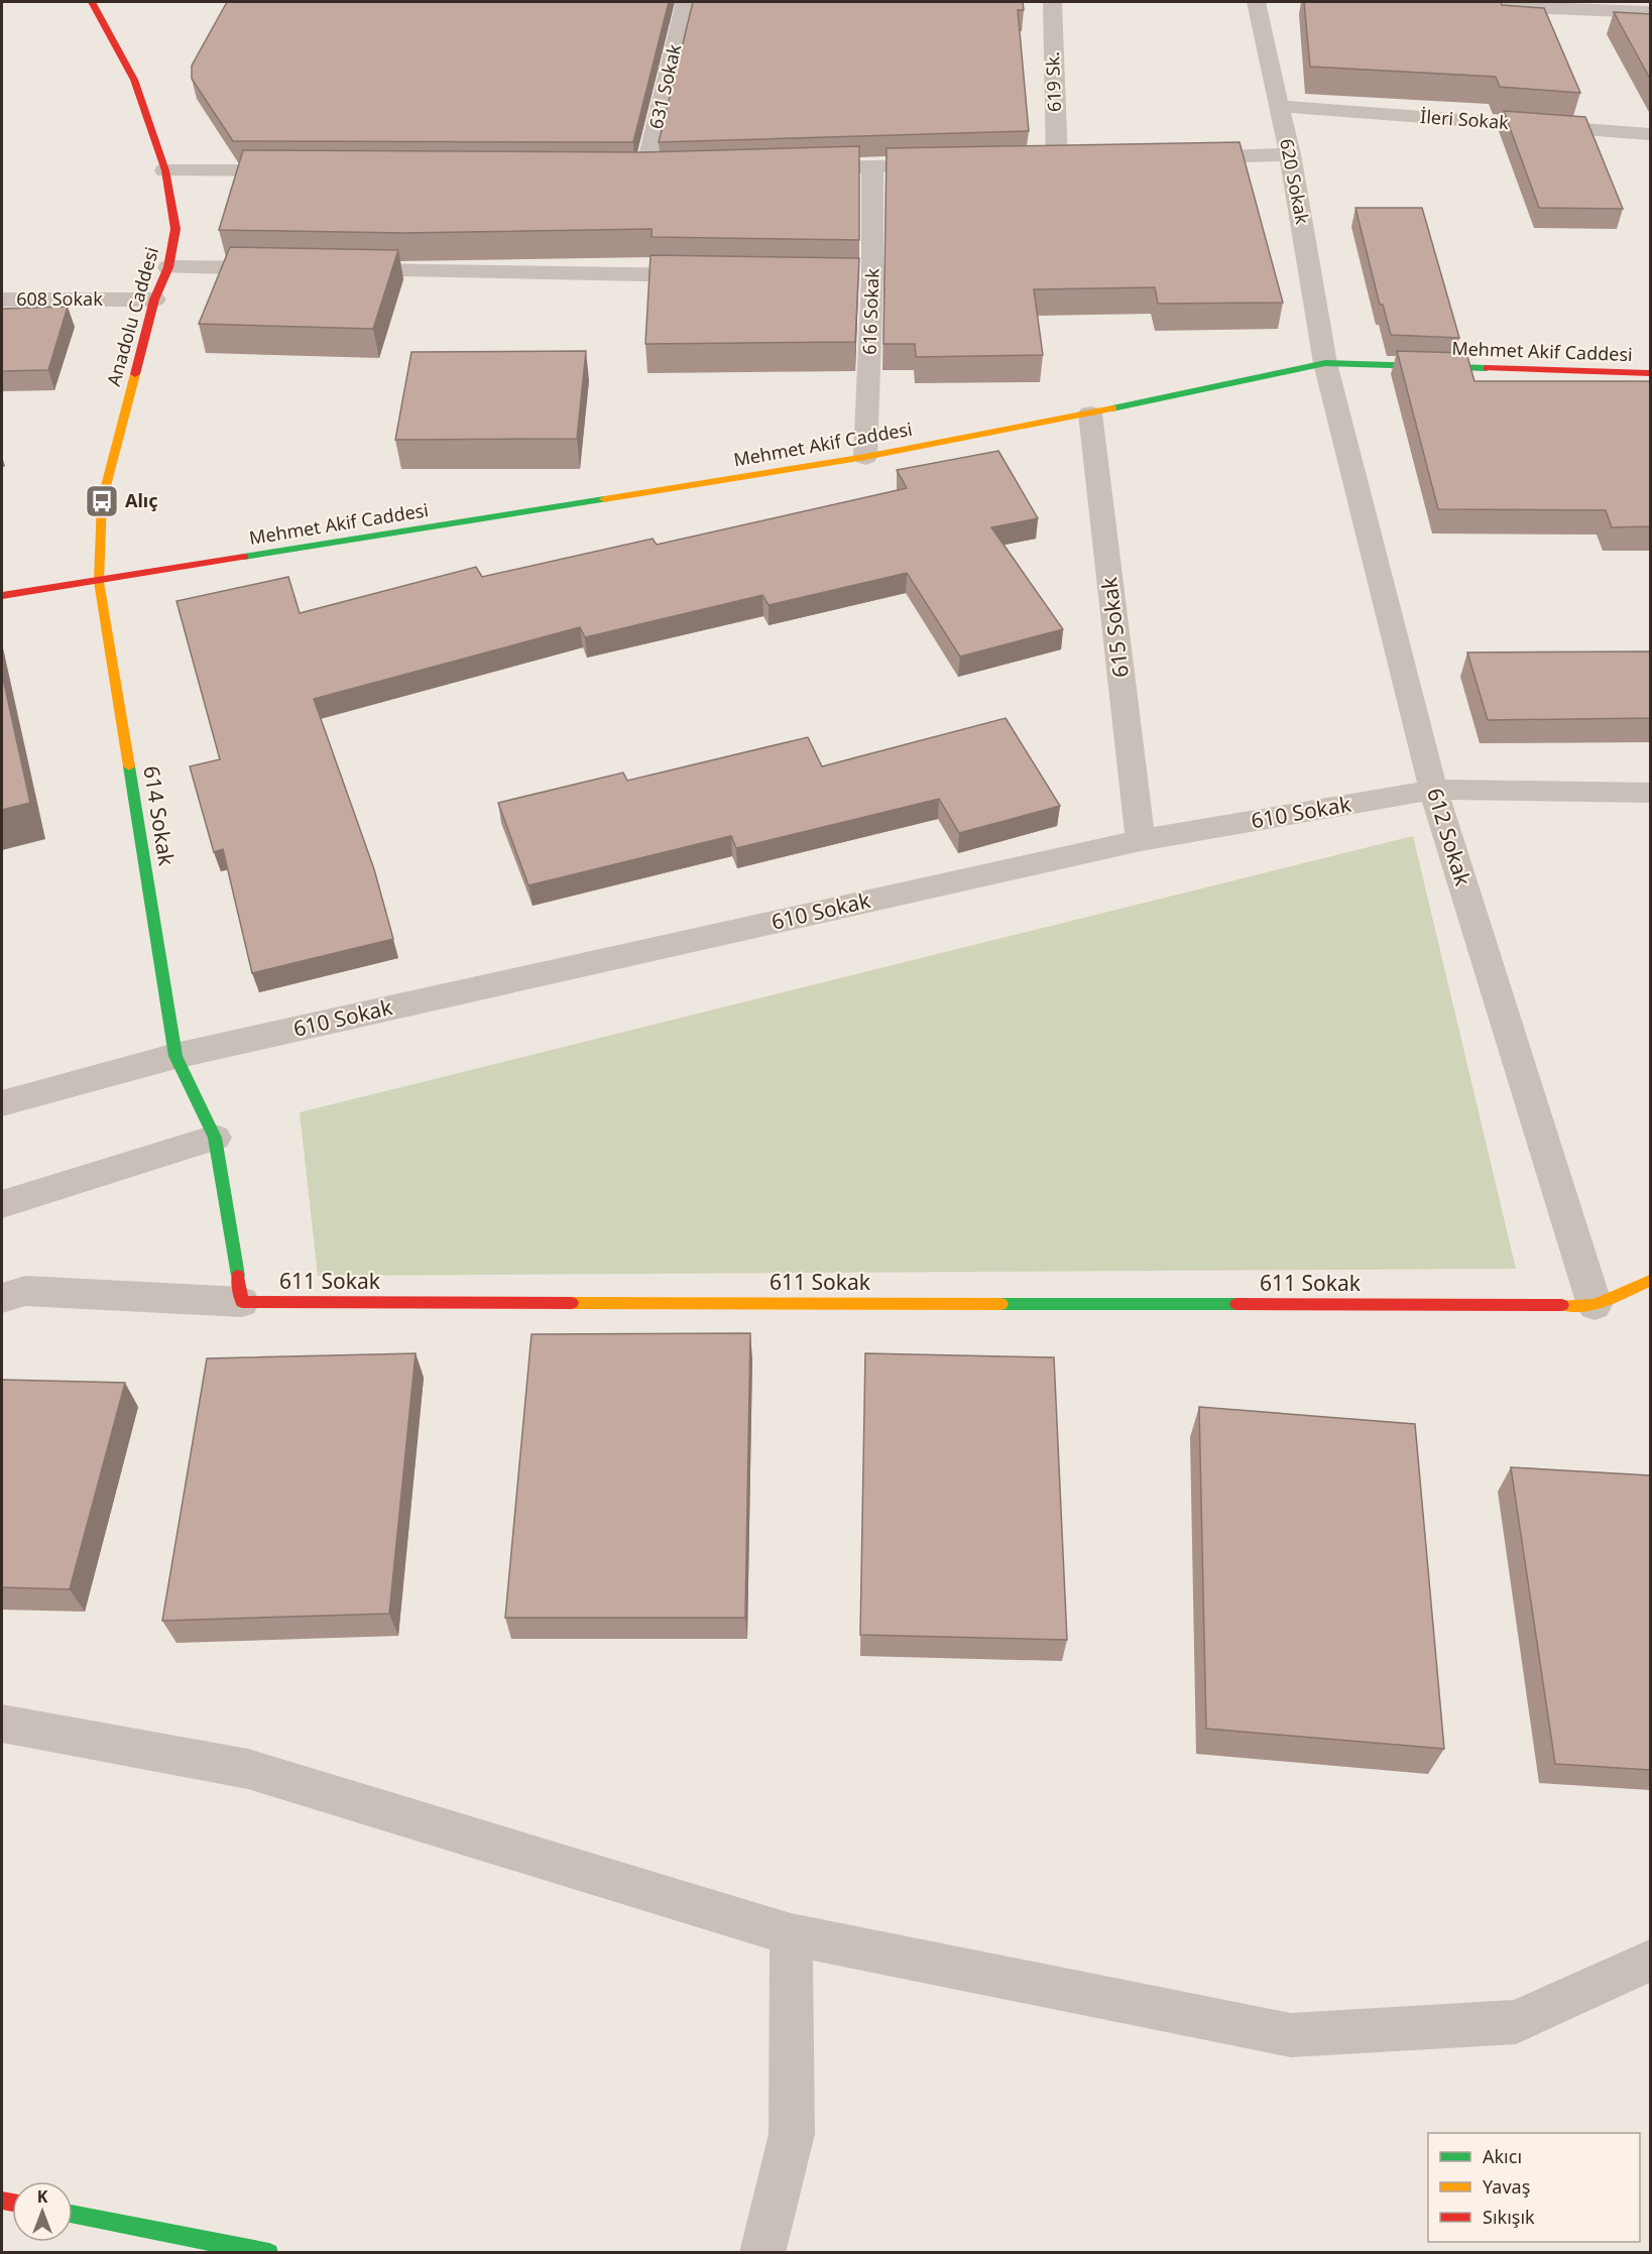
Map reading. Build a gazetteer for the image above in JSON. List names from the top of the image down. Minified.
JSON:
{"streets":{"street":["619 Sk.","631 Sokak","İleri Sokak","620 Sokak","608 Sokak","616 Sokak","Anadolu Caddesi","Mehmet Akif Caddesi","615 Sokak","610 Sokak","614 Sokak","612 Sokak","611 Sokak"]},"crossings":[["İleri Sokak","620 Sokak"],["620 Sokak","Mehmet Akif Caddesi"],["620 Sokak","612 Sokak"],["608 Sokak","Anadolu Caddesi"],["616 Sokak","Mehmet Akif Caddesi"],["Anadolu Caddesi","Mehmet Akif Caddesi"],["Anadolu Caddesi","614 Sokak"],["Mehmet Akif Caddesi","615 Sokak"],["Mehmet Akif Caddesi","614 Sokak"],["Mehmet Akif Caddesi","612 Sokak"],["615 Sokak","610 Sokak"],["610 Sokak","614 Sokak"],["610 Sokak","612 Sokak"],["612 Sokak","611 Sokak"]],"places":{"bus stop":["Alıç"]},"legend":["Akıcı","Yavaş","Sıkışık"],"north":"top"}
